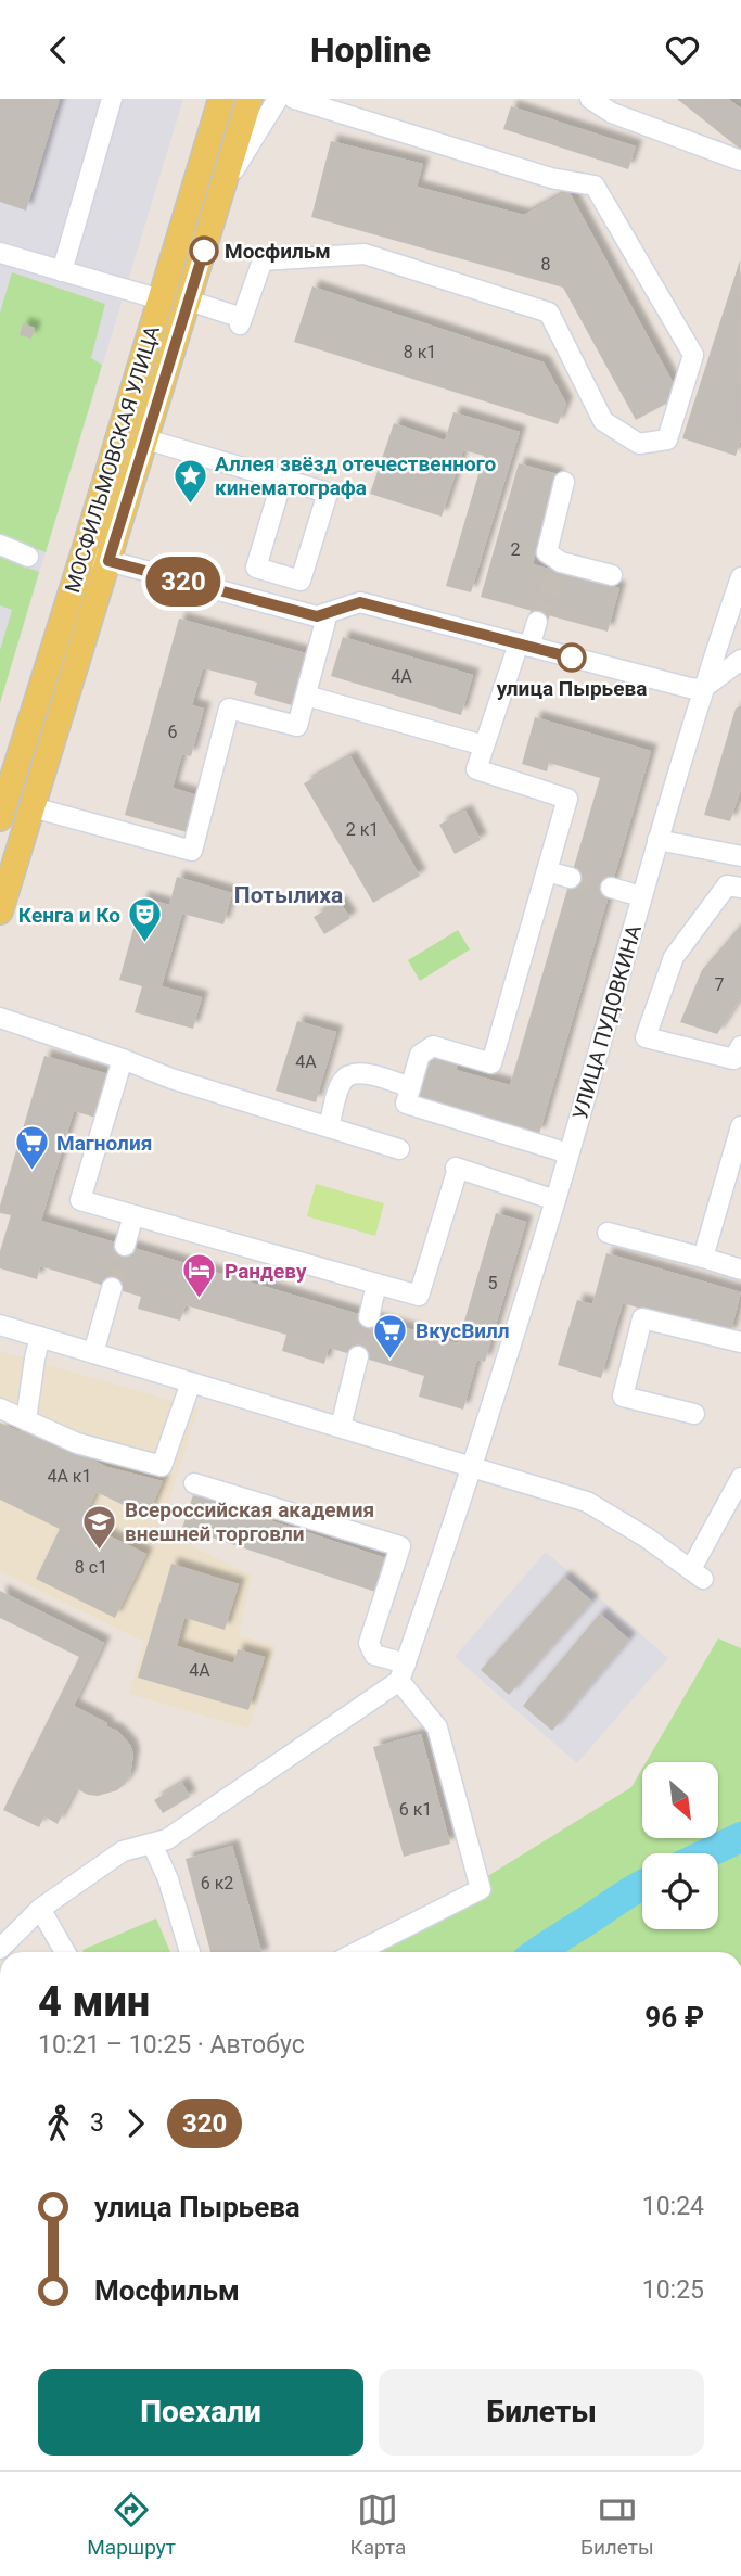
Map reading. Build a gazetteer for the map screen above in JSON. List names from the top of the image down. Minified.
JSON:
{"streets":{"main road":["МОСФИЛЬМОВСКАЯ УЛИЦА"],"street":["УЛИЦА ПУДОВКИНА"]},"districts":["Потылиха"],"places":{"other":["Мосфильм","улица Пырьева"],"place":["Аллея звёзд отечественного кинематографа"],"theatre":["Кенга и Ко"],"supermarket":["Магнолия","ВкусВилл"],"hotel":["Рандеву"],"school or university":["Всероссийская академия внешней торговли"]},"lines":["bus line 320"],"house_numbers":["8","8 к1","2","4А","6","2 к1","7","4А","5","4А к1","8 с1","4А","6 к1","6 к2"],"north":"bottom right","page":{"header":"Hopline","on_map":"320","heading":["4 мин","10:21 – 10:25 · Автобус","96 ₽"],"legs":["3","320"],"list":[{"name":"улица Пырьева","value":"10:24"},{"name":"Мосфильм","value":"10:25"}],"buttons":["Поехали","Билеты"],"tabs":["Маршрут","Карта","Билеты"]}}
